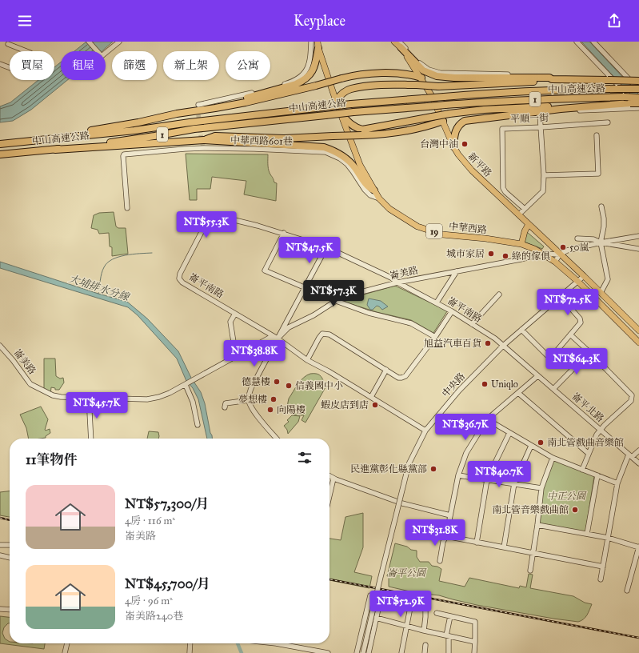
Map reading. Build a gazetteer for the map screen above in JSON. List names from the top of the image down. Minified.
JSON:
{"streets":{"highway":["中山高速公路","1"],"main road":["新平路","中華西路","19"],"street":["平順一街","中華西路601巷","崙美路","崙平南路","中央路","崙平北路"]},"crossings":[["中華西路601巷","中華西路"],["新平路","崙美路"],["新平路","中央路"],["中華西路","崙美路"],["中華西路","中央路"],["崙美路","崙平南路"],["崙平南路","中央路"],["崙平南路","崙平北路"],["中央路","崙平北路"]],"water":["大埔排水分線"],"parks":["中正公園","崙平公園"],"places":["台灣中油","50嵐","城市家居","綠的傢俱","旭益汽車百貨","德慧樓","Uniqlo","信義國中小","夢想樓","蝦皮店到店","向陽樓","南北管戲曲音樂館","民進黨彰化縣黨部","南北管音樂戲曲館"],"page":{"header":"Keyplace","chip":["買屋","租屋","篩選","新上架","公寓"],"price":["NT$55.3K","NT$47.5K","NT$57.3K","NT$72.5K","NT$38.8K","NT$64.3K","NT$45.7K","NT$36.7K","NT$40.7K","NT$31.8K","NT$52.9K"],"heading":"11筆物件","list":[{"name":"NT$57,300/月","note":"4房 · 116 m² · 崙美路"},{"name":"NT$45,700/月","note":"4房 · 96 m² · 崙美路240巷"}]}}
